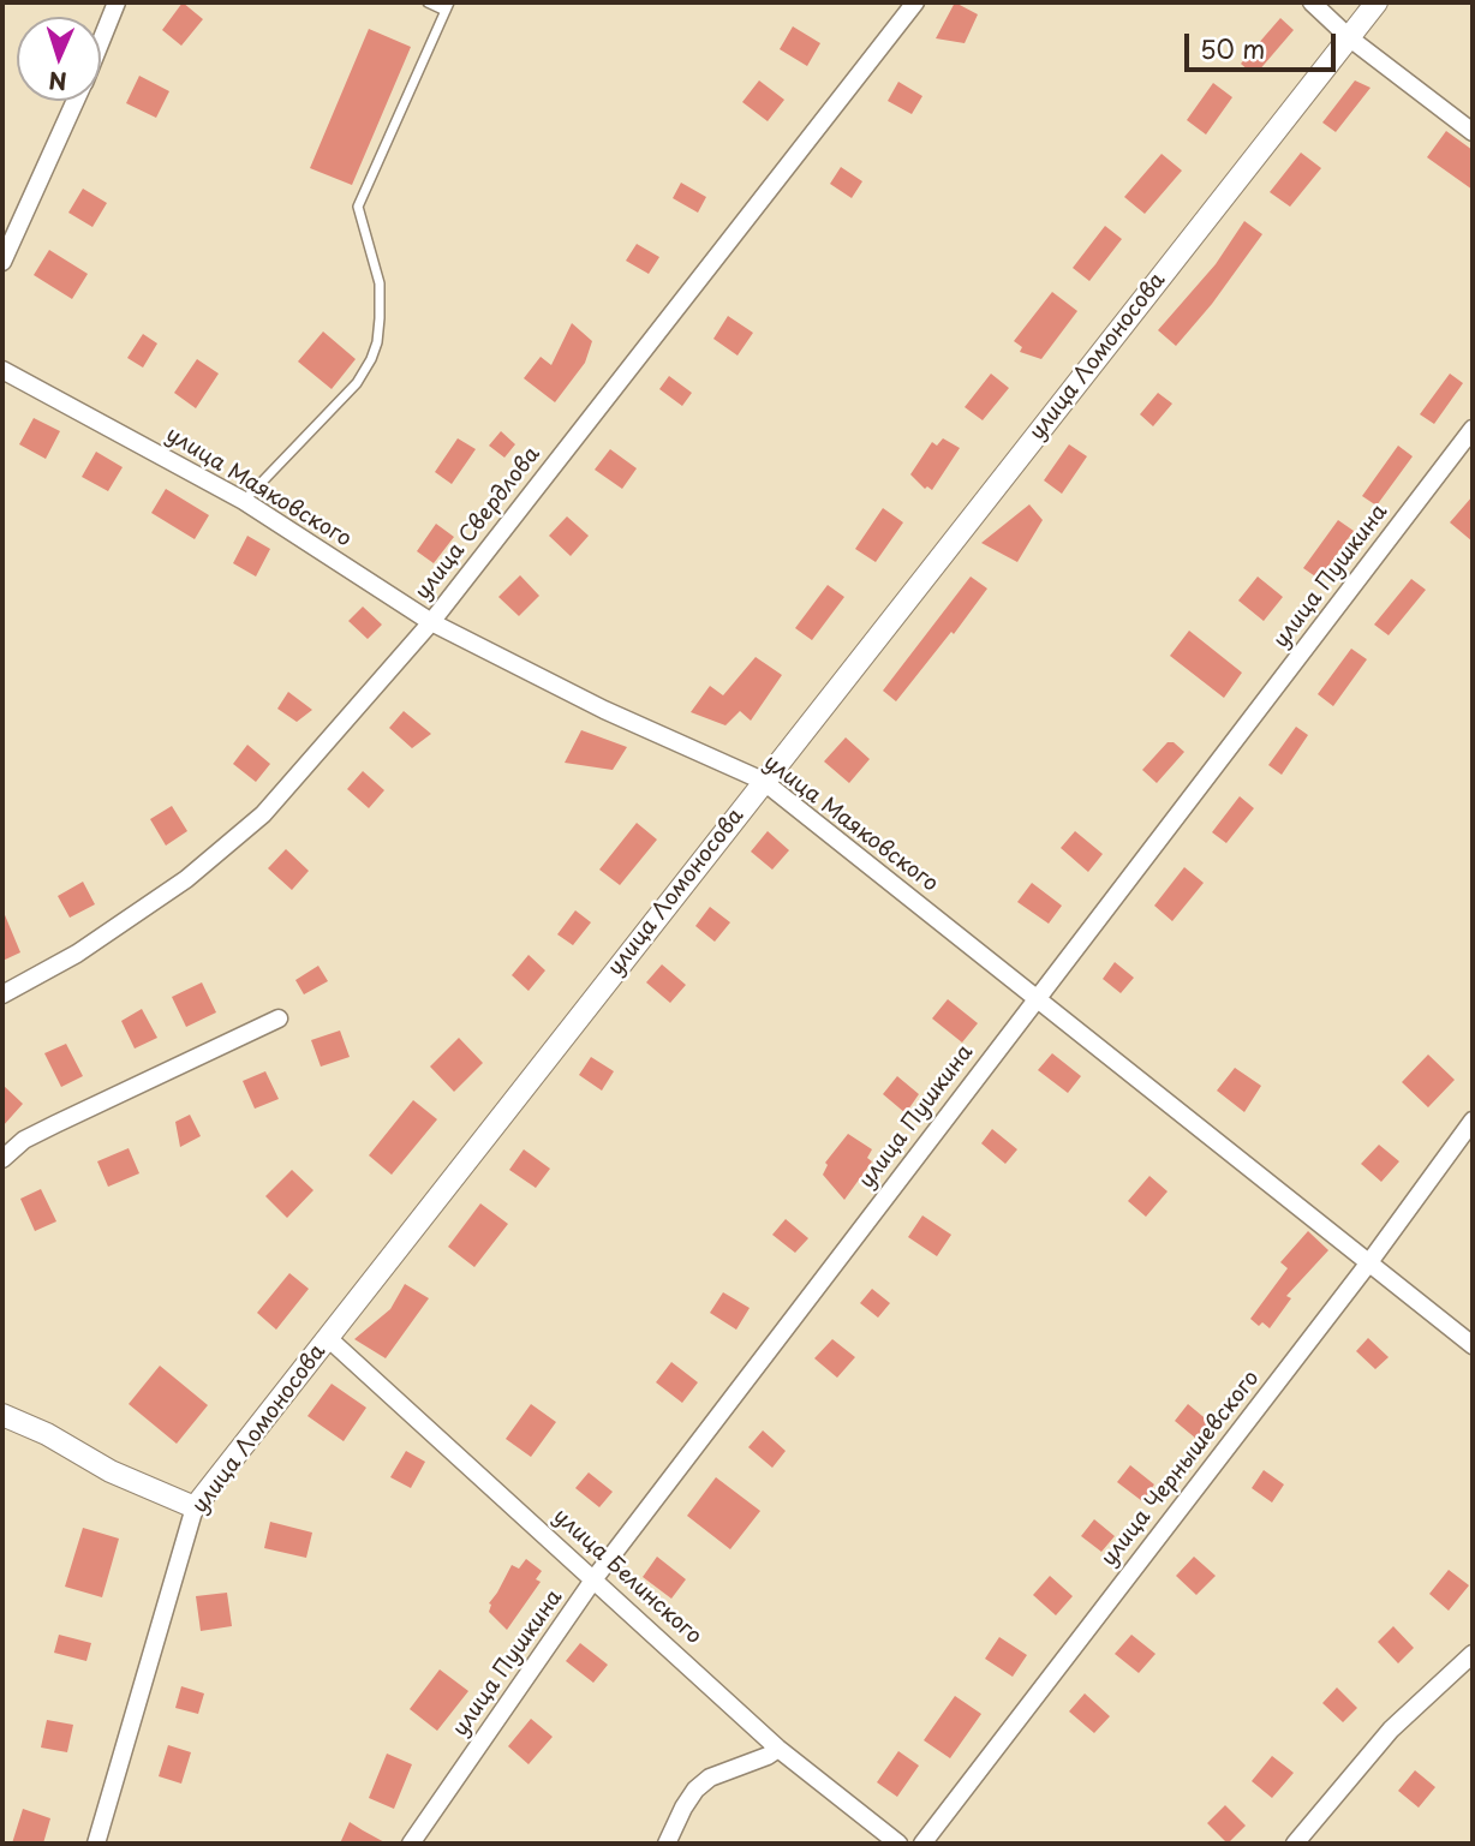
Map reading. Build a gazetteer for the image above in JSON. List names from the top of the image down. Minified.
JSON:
{"streets":{"street":["улица Ломоносова","улица Маяковского","улица Свердлова","улица Пушкина","улица Чернышевского","улица Белинского"]},"crossings":[["улица Ломоносова","улица Маяковского"],["улица Ломоносова","улица Белинского"],["улица Маяковского","улица Свердлова"],["улица Маяковского","улица Пушкина"],["улица Маяковского","улица Чернышевского"],["улица Пушкина","улица Белинского"]],"scale_bar":"50 m","north":"bottom"}
